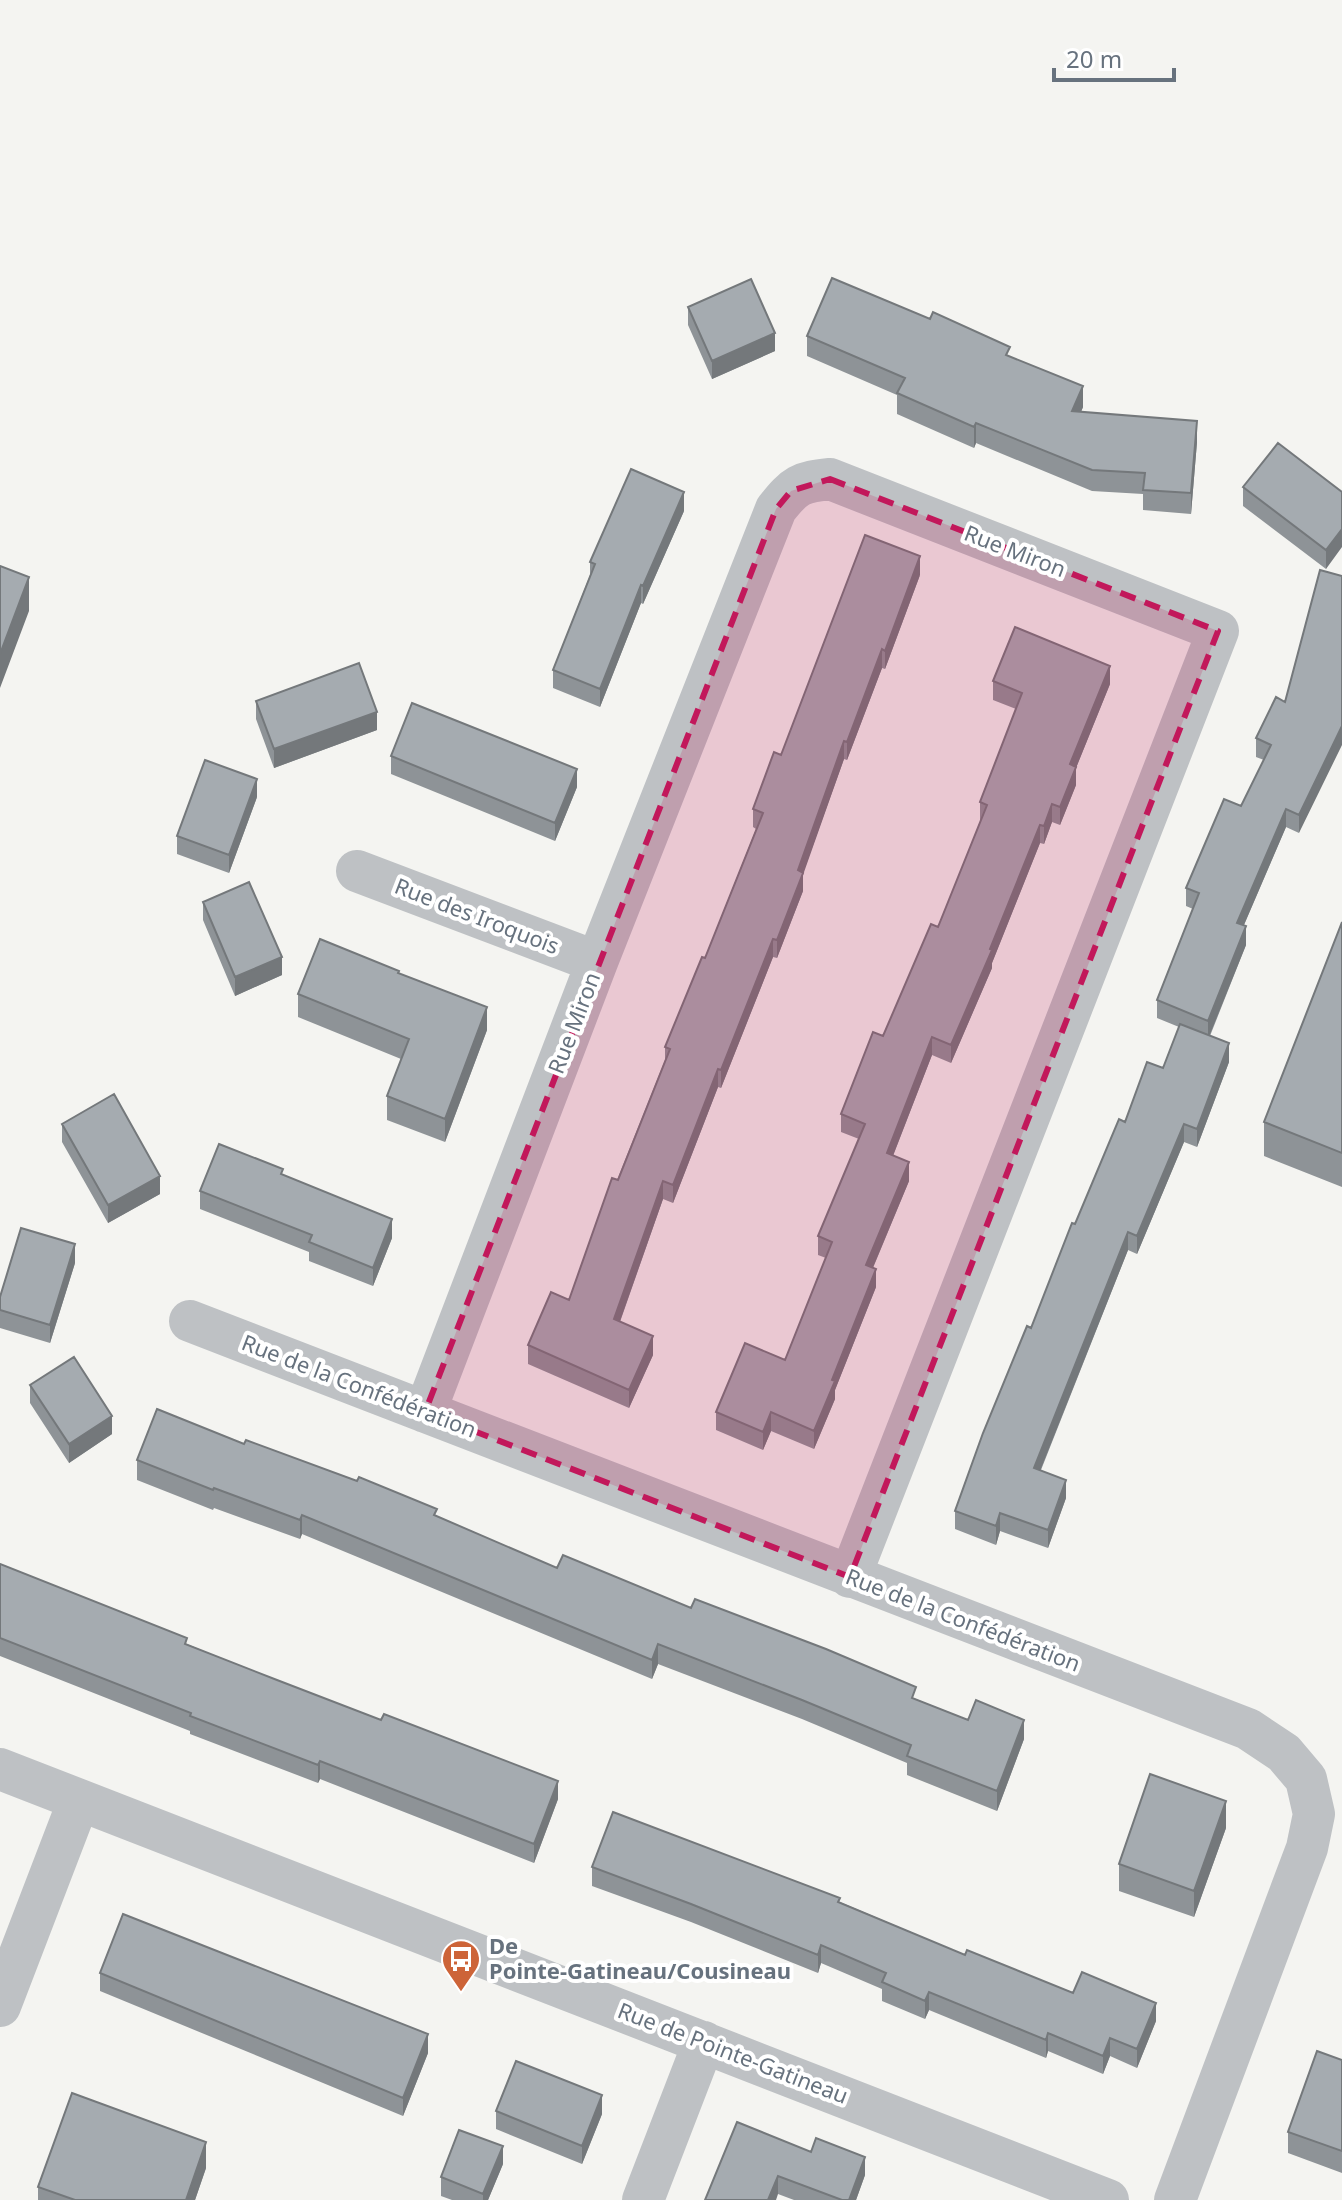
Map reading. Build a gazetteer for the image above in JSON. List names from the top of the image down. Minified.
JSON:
{"streets":{"street":["Rue Miron","Rue des Iroquois","Rue de la Confédération","Rue de Pointe-Gatineau"]},"crossings":[["Rue Miron","Rue des Iroquois"],["Rue Miron","Rue de la Confédération"]],"places":{"bus stop":["De Pointe-Gatineau/Cousineau"]},"scale_bar":"20 m"}
